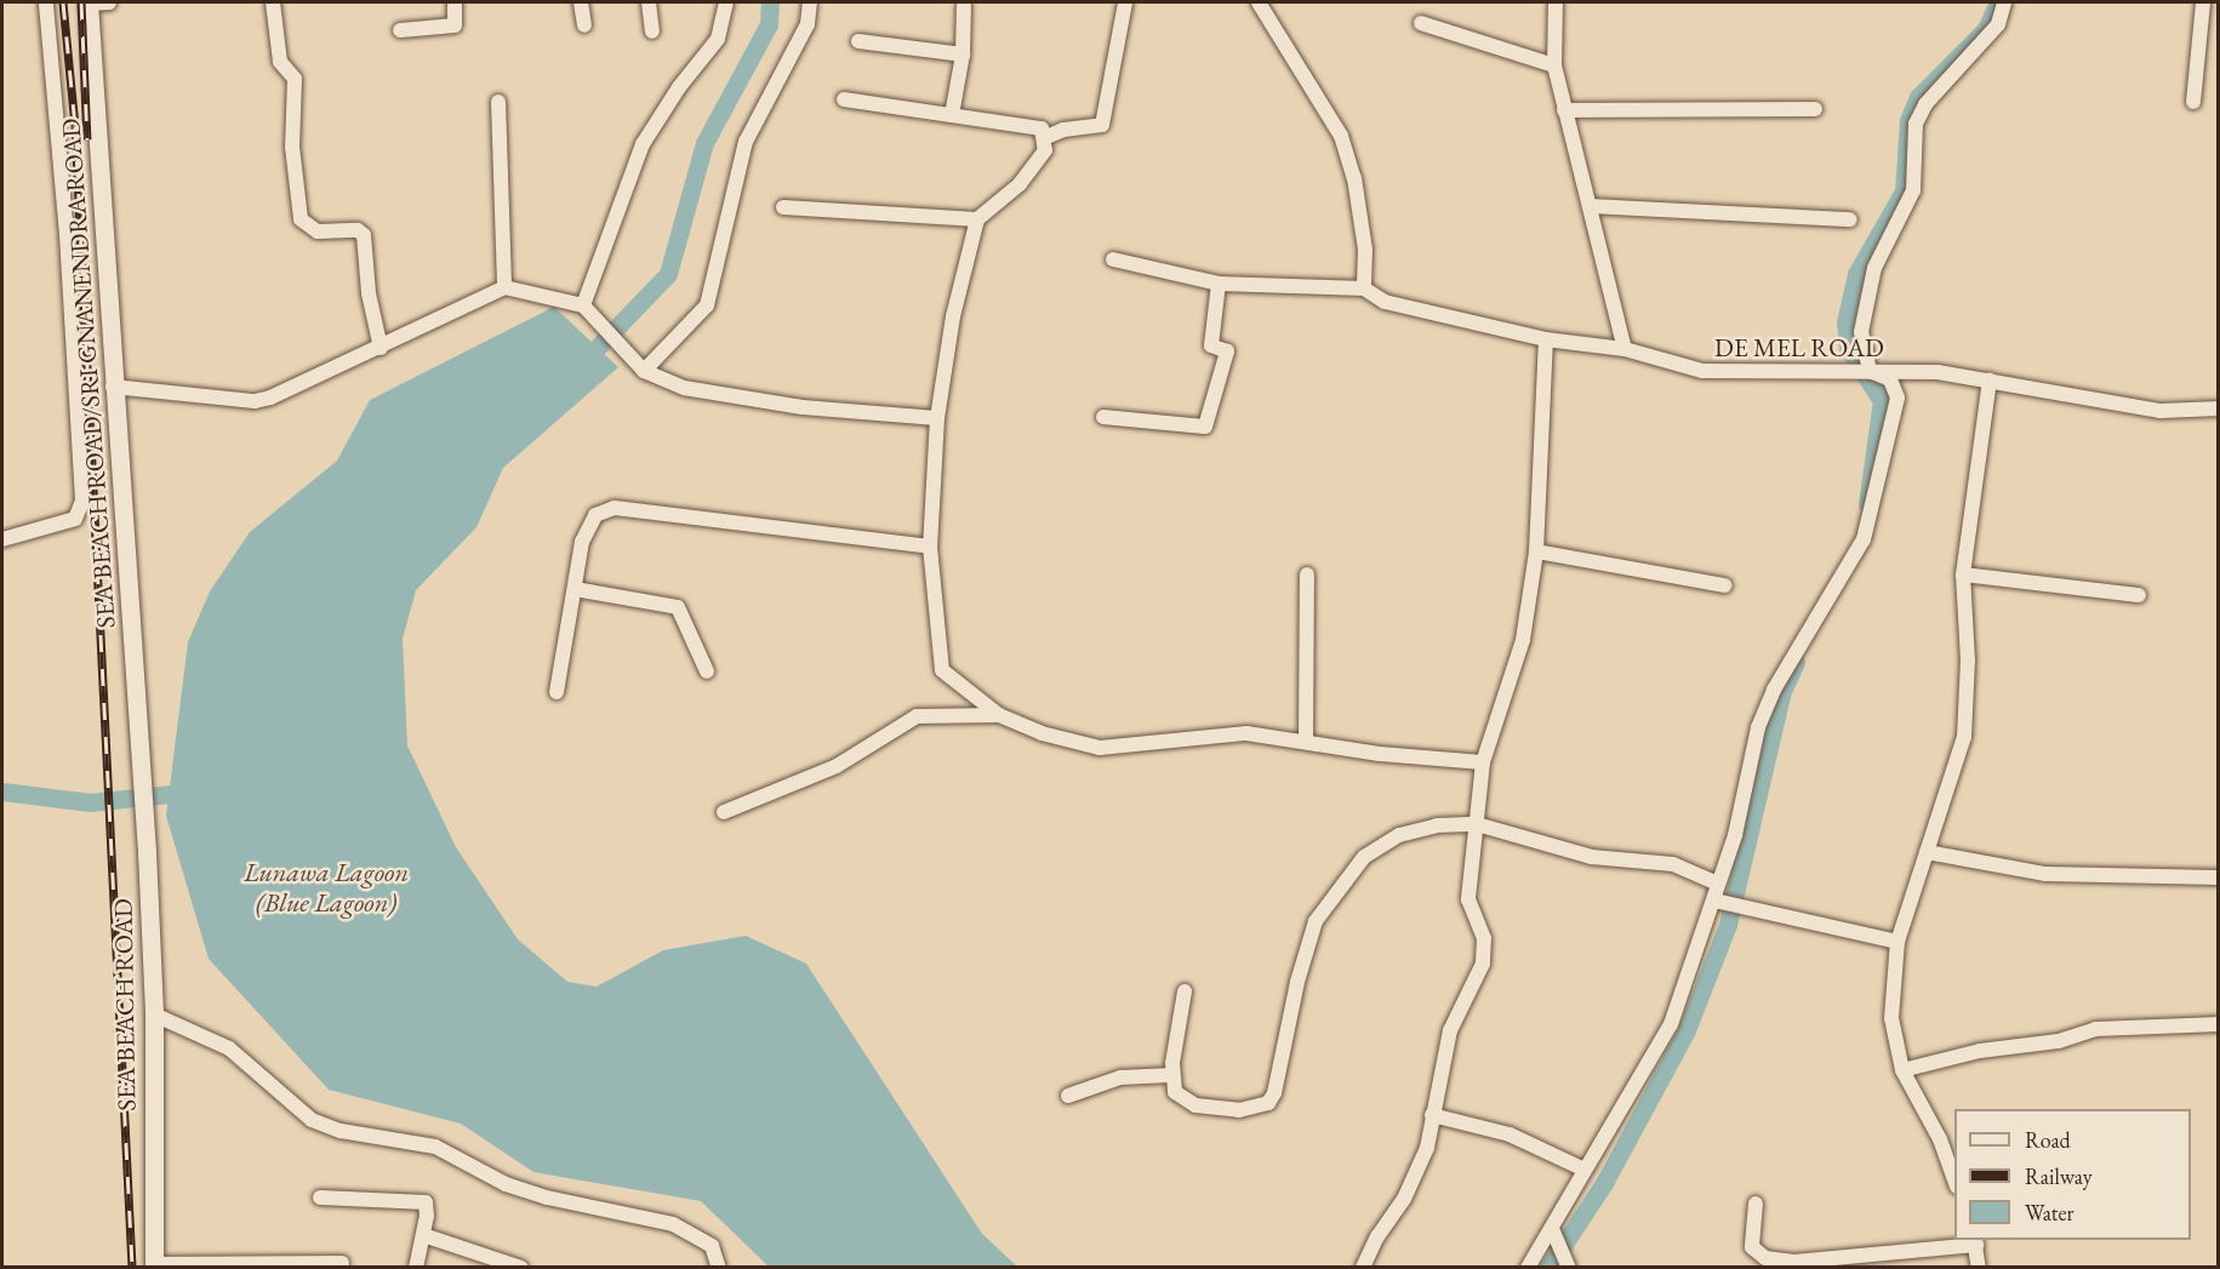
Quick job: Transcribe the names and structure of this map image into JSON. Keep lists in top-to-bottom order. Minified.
{"streets":{"street":["DE MEL ROAD","SEA BEACH ROAD/SRI GNANENDRA ROAD","SEA BEACH ROAD"]},"crossings":[["SEA BEACH ROAD/SRI GNANENDRA ROAD","SEA BEACH ROAD"]],"water":["Lunawa Lagoon (Blue Lagoon)"],"legend":["Road","Railway","Water"]}
